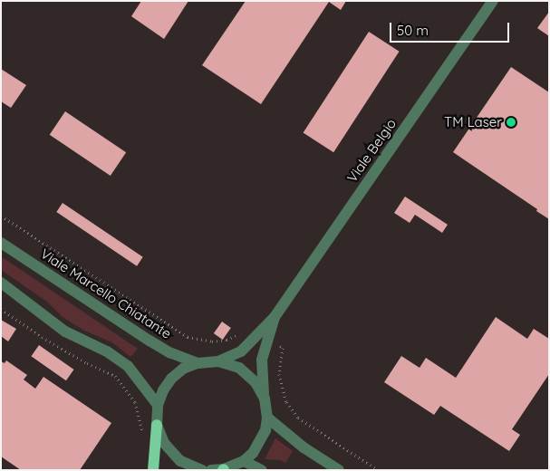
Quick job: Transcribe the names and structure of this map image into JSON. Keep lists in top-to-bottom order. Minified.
{"streets":{"street":["Viale Belgio","Viale Marcello Chiatante"]},"crossings":[["Viale Belgio","Viale Marcello Chiatante"]],"places":["TM Laser"],"scale_bar":"50 m"}
